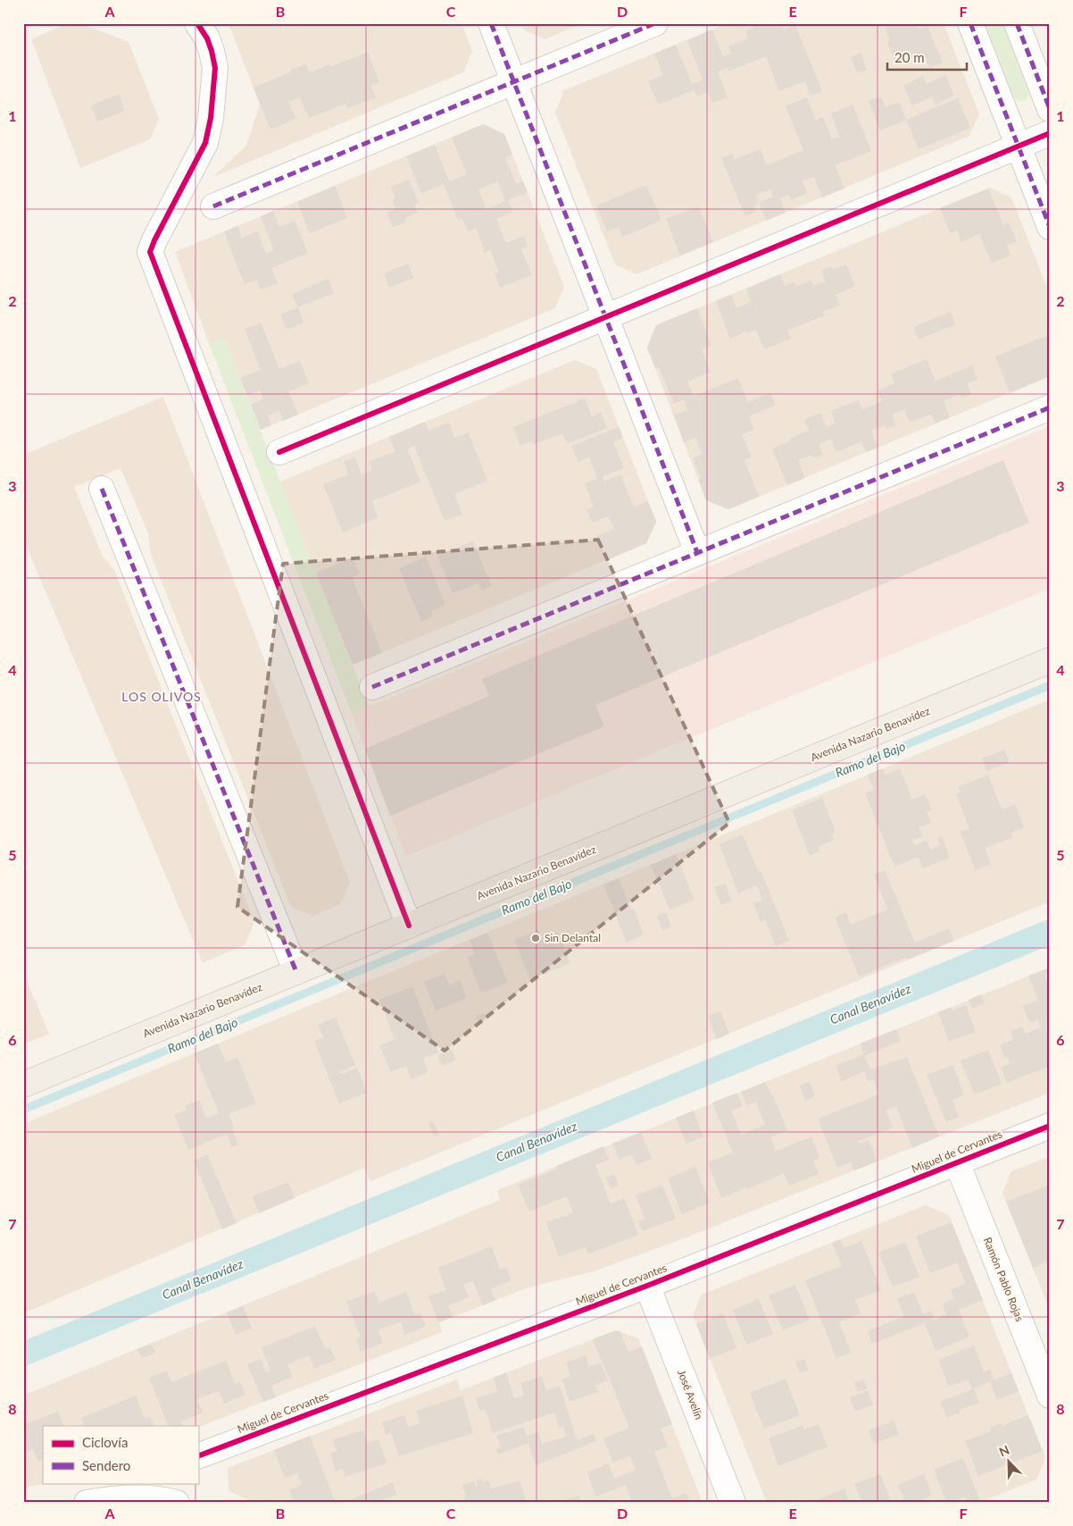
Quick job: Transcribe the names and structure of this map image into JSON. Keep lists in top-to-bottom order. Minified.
{"streets":{"main road":["Avenida Nazario Benavídez"],"street":["Miguel de Cervantes","Ramón Pablo Rojas","José Avelín"]},"crossings":[["Miguel de Cervantes","Ramón Pablo Rojas"],["Miguel de Cervantes","José Avelín"]],"districts":["LOS OLIVOS"],"water":["Ramo del Bajo","Canal Benavídez"],"places":["Sin Delantal"],"legend":["Ciclovía","Sendero"],"scale_bar":"20 m","north":"top left","grid":{"columns":["A","B","C","D","E","F"],"rows":["1","2","3","4","5","6","7","8"]}}
